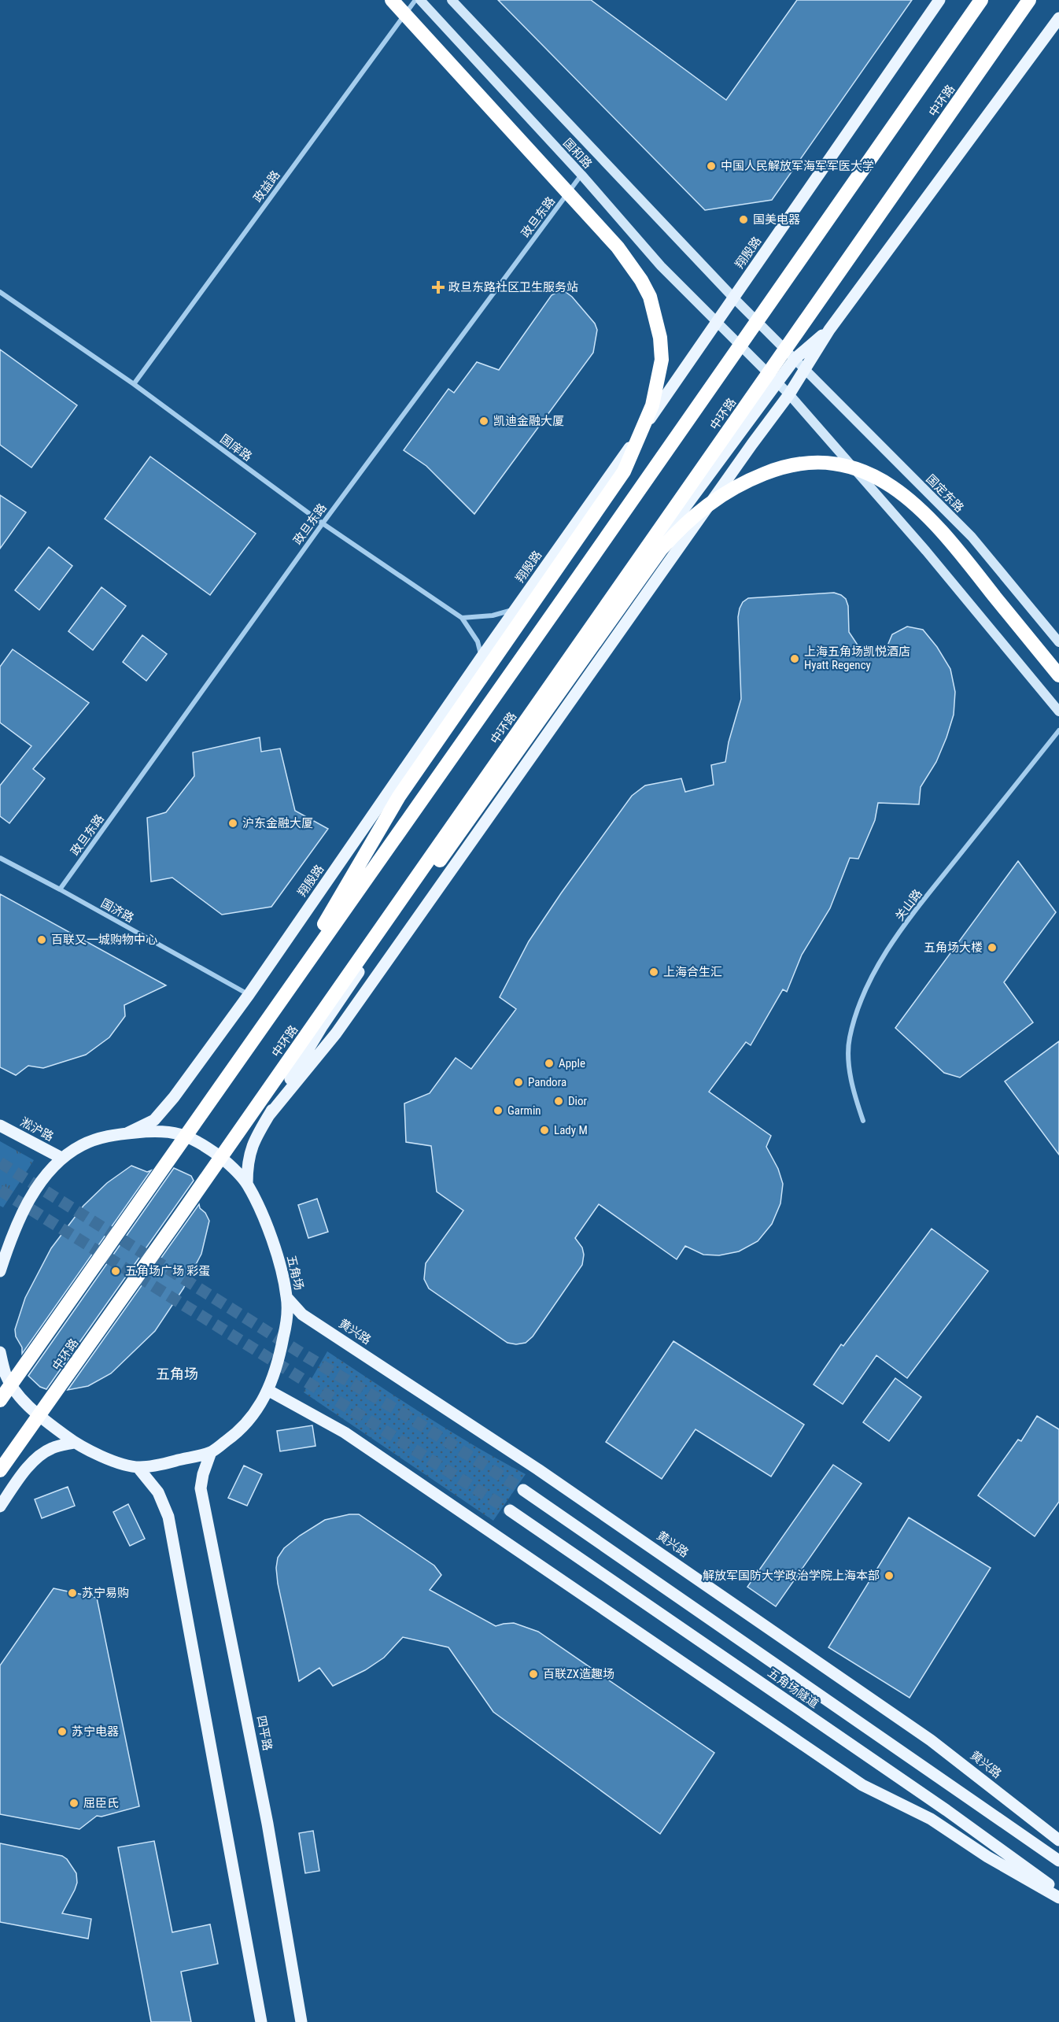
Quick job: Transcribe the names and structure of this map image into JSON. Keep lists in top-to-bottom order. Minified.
{"streets":{"highway":["中环路"],"main road":["翔殷路","淞沪路","五角场","黄兴路","五角场隧道","四平路"],"street":["国和路","政益路","政旦东路","国庠路","国定东路","关山路","国济路"]},"crossings":[["国和路","政旦东路"],["国和路","翔殷路"],["国和路","国定东路"],["政益路","国庠路"],["政旦东路","国庠路"],["政旦东路","国济路"],["翔殷路","国庠路"],["翔殷路","国济路"],["翔殷路","五角场"],["淞沪路","五角场"],["五角场","黄兴路"],["五角场","四平路"]],"districts":["五角场"],"places":{"other":["中国人民解放军海军军医大学","国美电器","凯迪金融大厦","上海五角场凯悦酒店 Hyatt Regency","沪东金融大厦","百联又一城购物中心","五角场大楼","上海合生汇","Apple","Pandora","Dior","Garmin","Lady M","五角场广场 彩蛋","解放军国防大学政治学院上海本部","苏宁易购","百联ZX造趣场","苏宁电器","屈臣氏"],"health":["政旦东路社区卫生服务站"]}}
